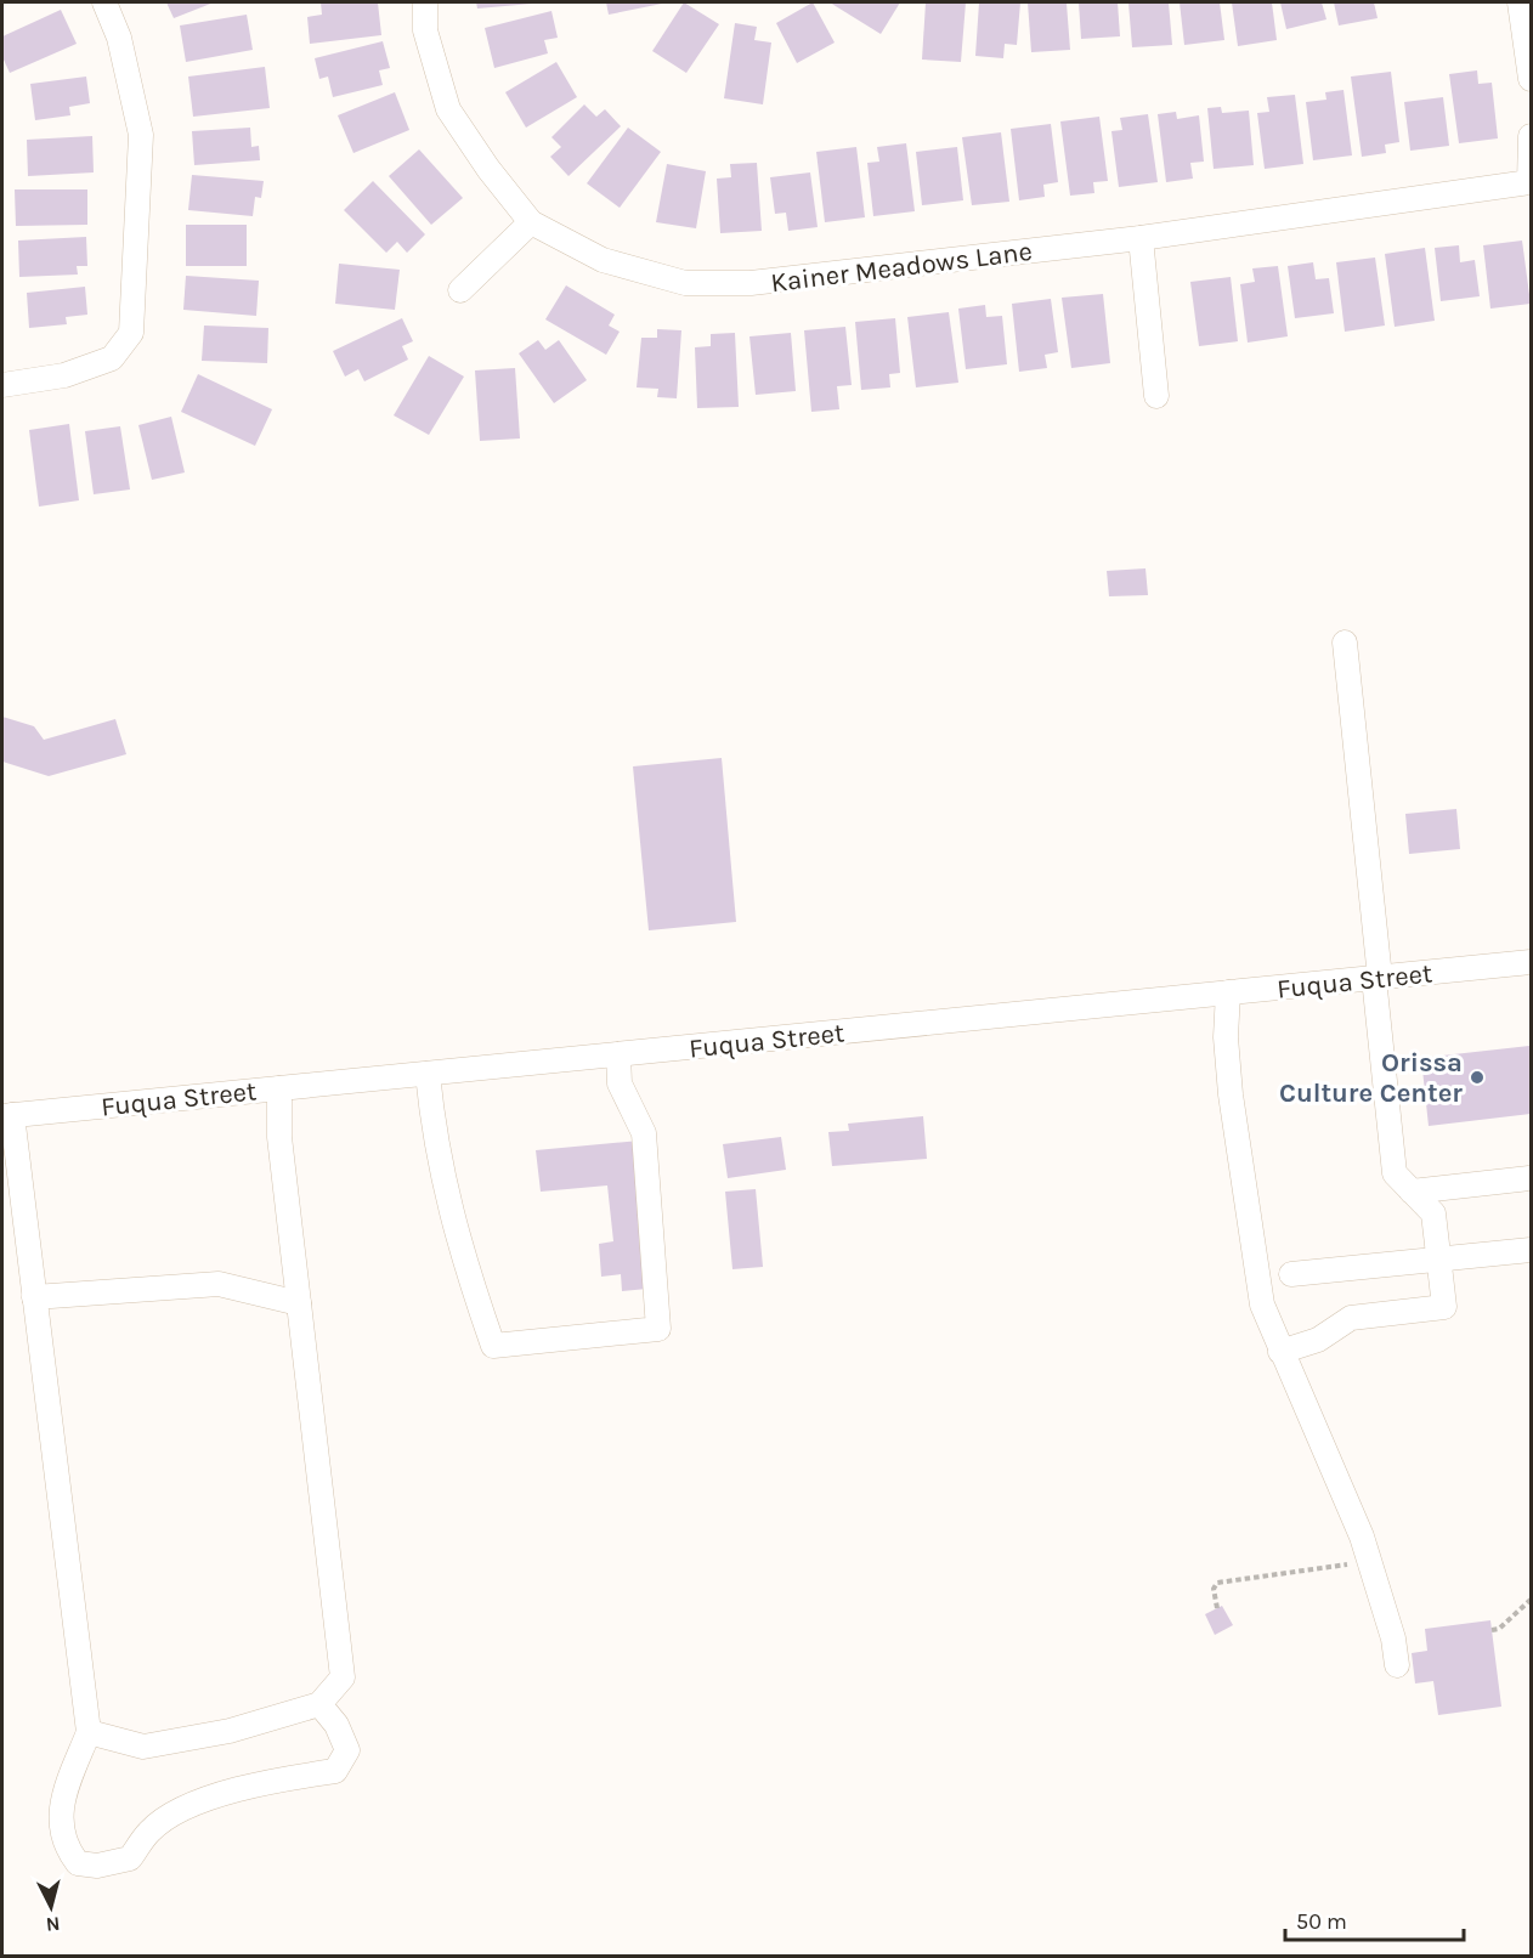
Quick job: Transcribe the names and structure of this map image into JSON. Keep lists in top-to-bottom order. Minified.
{"streets":{"street":["Kainer Meadows Lane","Fuqua Street"]},"places":["Orissa Culture Center"],"scale_bar":"50 m","north":"bottom"}
